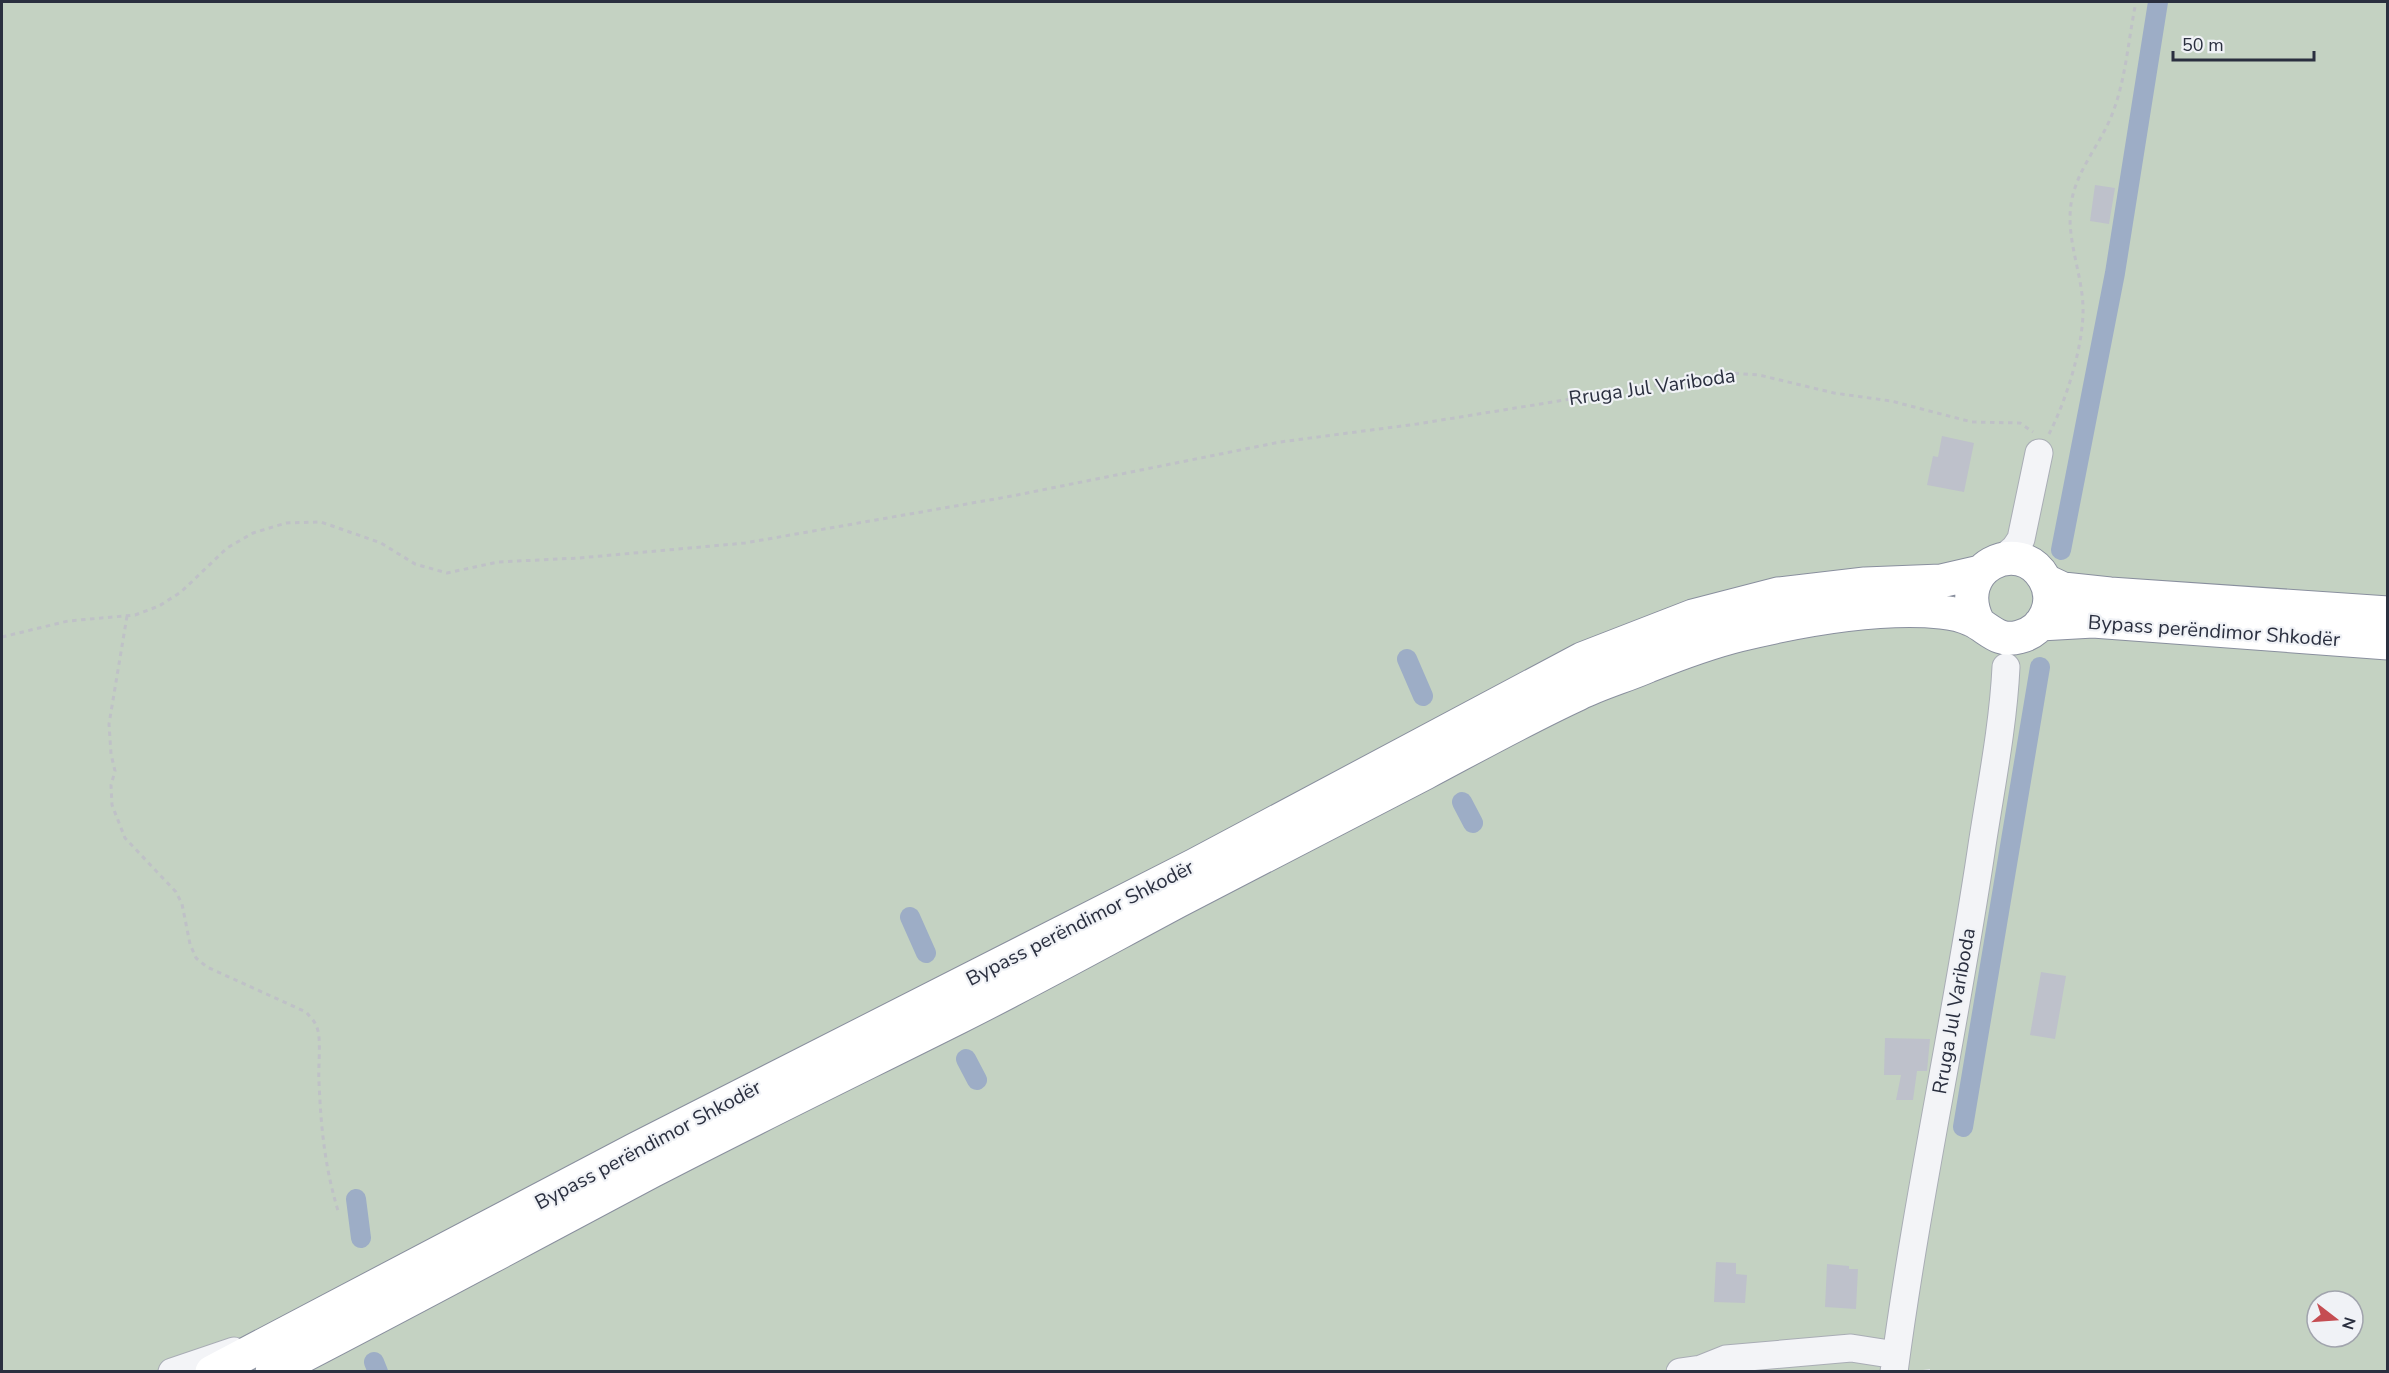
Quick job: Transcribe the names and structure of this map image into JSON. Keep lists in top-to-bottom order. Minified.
{"streets":{"highway":["Bypass perëndimor Shkodër"],"street":["Rruga Jul Variboda"]},"crossings":[["Rruga Jul Variboda","Bypass perëndimor Shkodër"]],"scale_bar":"50 m","north":"right"}
